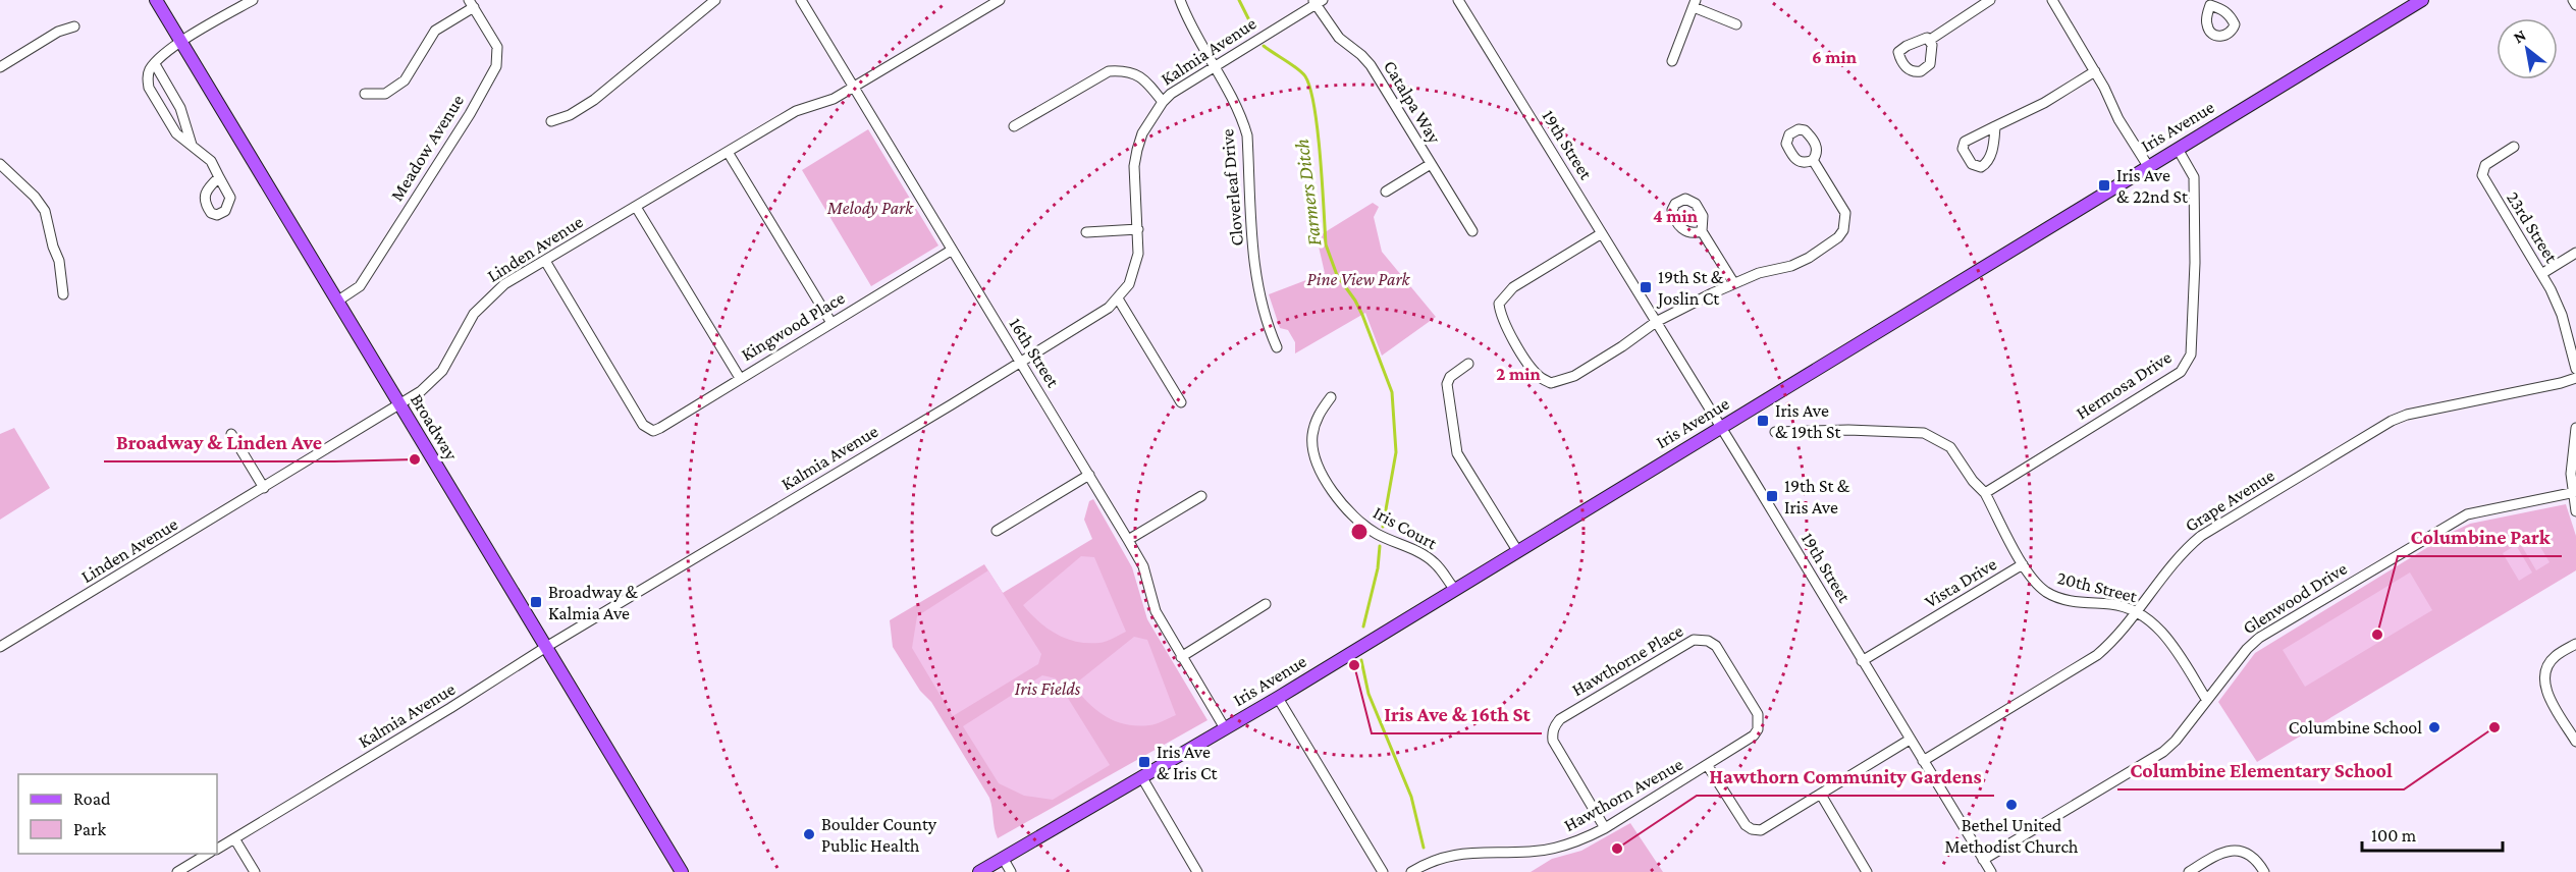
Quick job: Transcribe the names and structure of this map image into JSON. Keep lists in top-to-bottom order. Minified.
{"streets":{"main road":["Iris Avenue","Broadway"],"street":["Kalmia Avenue","Catalpa Way","19th Street","Meadow Avenue","Cloverleaf Drive","23rd Street","Linden Avenue","Kingwood Place","16th Street","Hermosa Drive","Grape Avenue","Iris Court","Vista Drive","20th Street","Glenwood Drive","Hawthorne Place","Hawthorn Avenue"]},"crossings":[["Kalmia Avenue","Catalpa Way"],["Kalmia Avenue","Cloverleaf Drive"],["Kalmia Avenue","16th Street"],["Kalmia Avenue","Broadway"],["Iris Avenue","19th Street"],["Iris Avenue","16th Street"],["Iris Avenue","Hermosa Drive"],["Iris Avenue","Iris Court"],["19th Street","Grape Avenue"],["19th Street","Vista Drive"],["19th Street","Glenwood Drive"],["Meadow Avenue","Broadway"],["Linden Avenue","Kingwood Place"],["Linden Avenue","16th Street"],["Linden Avenue","Broadway"],["Kingwood Place","16th Street"],["Hermosa Drive","Vista Drive"],["Grape Avenue","20th Street"],["Vista Drive","20th Street"],["20th Street","Glenwood Drive"],["Hawthorne Place","Hawthorn Avenue"]],"water":["Farmers Ditch"],"parks":["Melody Park","Pine View Park","Iris Fields"],"places":{"transit":["Iris Ave & 22nd St","19th St & Joslin Ct","Iris Ave & 19th St","19th St & Iris Ave","Broadway & Kalmia Ave","Iris Ave & Iris Ct"],"other":["Broadway & Linden Ave","Columbine Park","Iris Ave & 16th St","Columbine School","Columbine Elementary School","Bethel United Methodist Church","Boulder County Public Health","Hawthorn Community Gardens"]},"legend":["Road","Park"],"scale_bar":"100 m","north":"top left","rings":["6 min","4 min","2 min"]}
